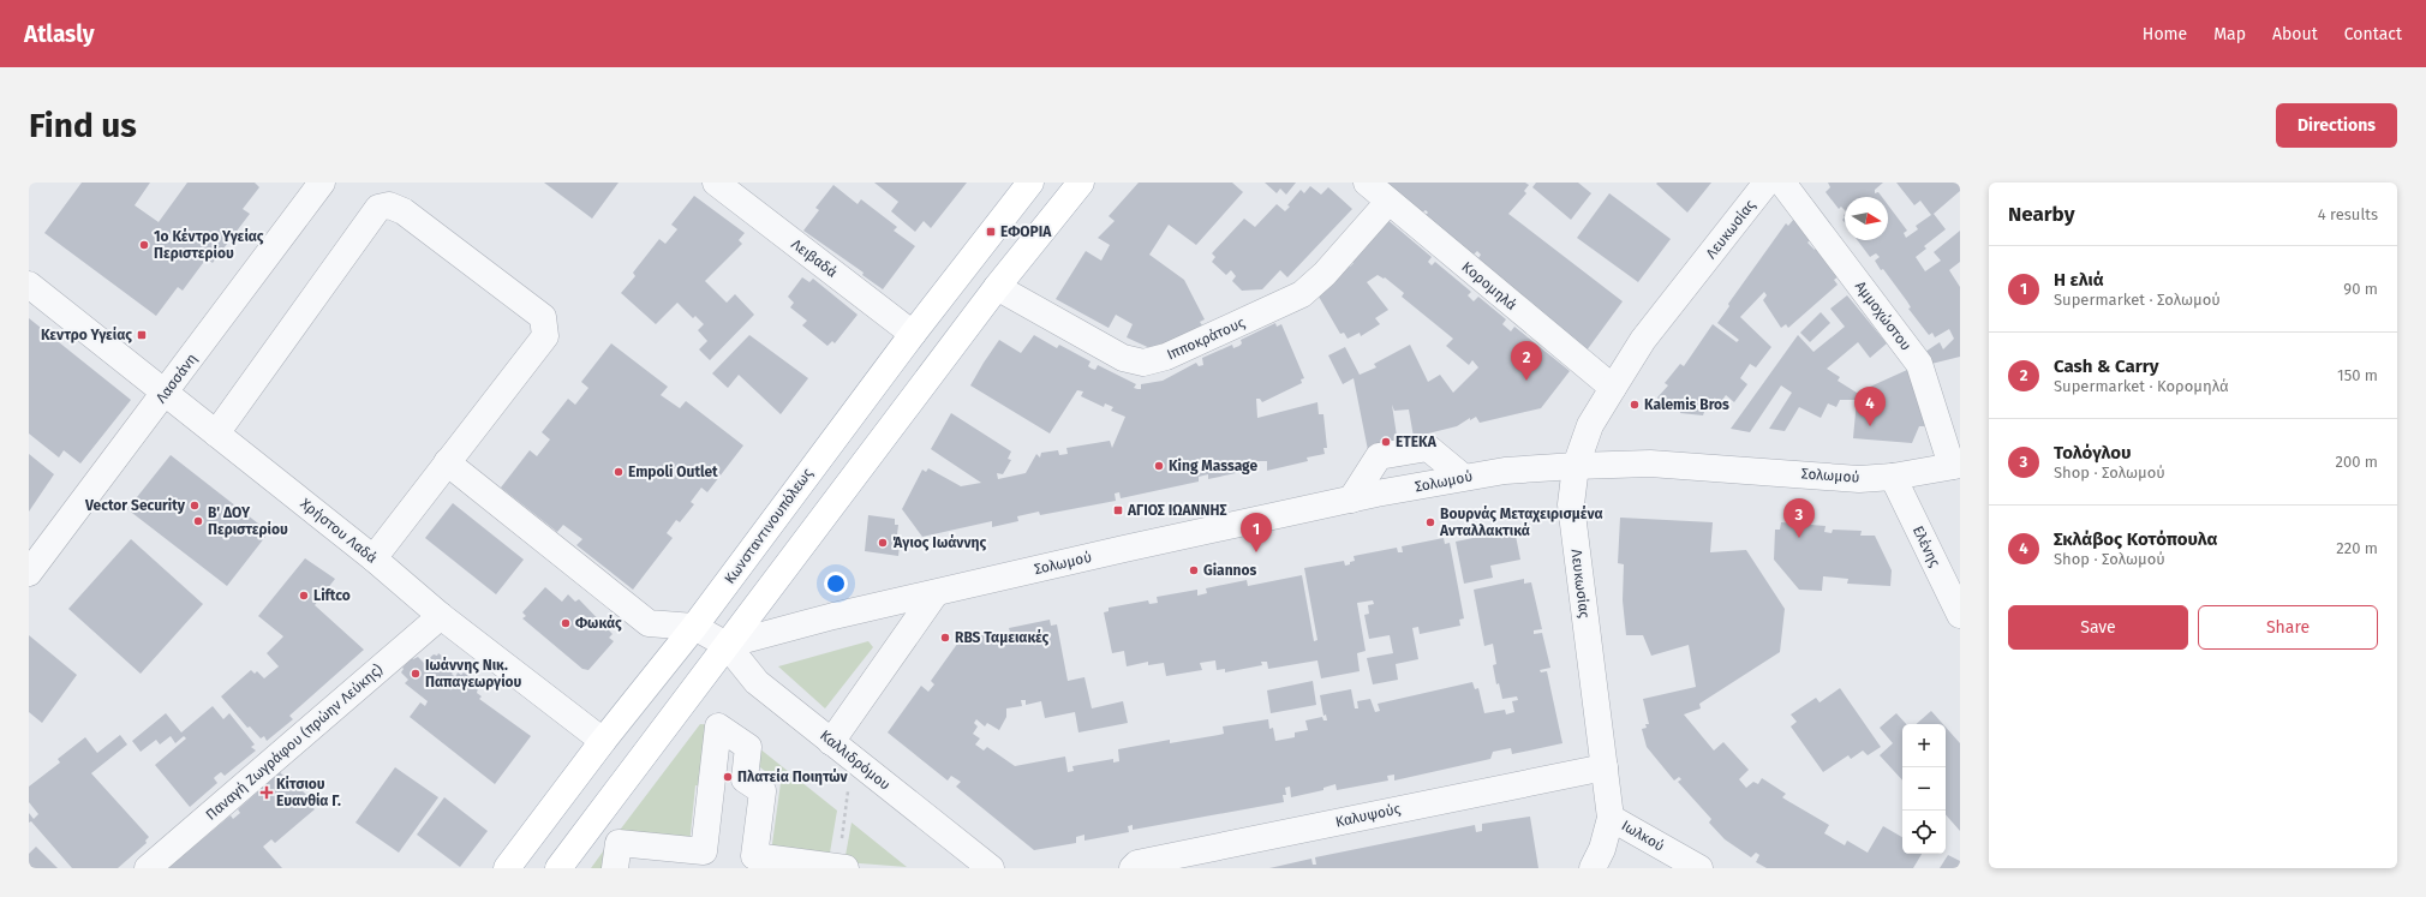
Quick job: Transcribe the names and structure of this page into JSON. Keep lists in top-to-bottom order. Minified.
{"streets":{"main road":["Κωνσταντινουπόλεως"],"street":["Λευκωσίας","Λειβαδά","Κορομηλά","Αμμοχώστου","Ιπποκράτους","Λασσάνη","Σολωμού","Χρήστου Λαδά","Ελένης","Παναγή Ζωγράφου (πρώην Λεύκης)","Καλλιδρόμου","Καλυψούς","Ιωλκού"]},"crossings":[["Λευκωσίας","Κορομηλά"],["Λευκωσίας","Σολωμού"],["Λευκωσίας","Καλυψούς"],["Λευκωσίας","Ιωλκού"],["Λειβαδά","Κωνσταντινουπόλεως"],["Κορομηλά","Ιπποκράτους"],["Αμμοχώστου","Σολωμού"],["Λασσάνη","Χρήστου Λαδά"],["Σολωμού","Ελένης"],["Σολωμού","Καλλιδρόμου"],["Κωνσταντινουπόλεως","Χρήστου Λαδά"],["Χρήστου Λαδά","Παναγή Ζωγράφου (πρώην Λεύκης)"]],"places":{"transit":["ΕΦΟΡΙΑ","Κεντρο Υγείας","ΑΓΙΟΣ ΙΩΑΝΝΗΣ"],"other":["1ο Κέντρο Υγείας Περιστερίου","Kalemis Bros","ΕΤΕΚΑ","King Massage","Empoli Outlet","Vector Security","Β' ΔΟΥ Περιστερίου","Βουρνάς Μεταχειρισμένα Ανταλλακτικά","Άγιος Ιωάννης","Giannos","Liftco","Φωκάς","RBS Ταμειακές","Ιωάννης Νικ. Παπαγεωργίου","Πλατεία Ποιητών"],"health":["Κίτσιου Ευανθία Γ."]},"north":"right","page":{"header":"Atlasly","nav":["Home","Map","About","Contact"],"buttons":["Directions",["Save","Share"]],"title":"Find us","heading":["Nearby","4 results"],"list":[{"mark":"1","name":"Η ελιά","note":"Supermarket · Σολωμού","value":"90 m"},{"mark":"2","name":"Cash & Carry","note":"Supermarket · Κορομηλά","value":"150 m"},{"mark":"3","name":"Τολόγλου","note":"Shop · Σολωμού","value":"200 m"},{"mark":"4","name":"Σκλάβος Κοτόπουλα","note":"Shop · Σολωμού","value":"220 m"}],"pins":["2","4","3","1"],"map_buttons":["+","−"]}}
